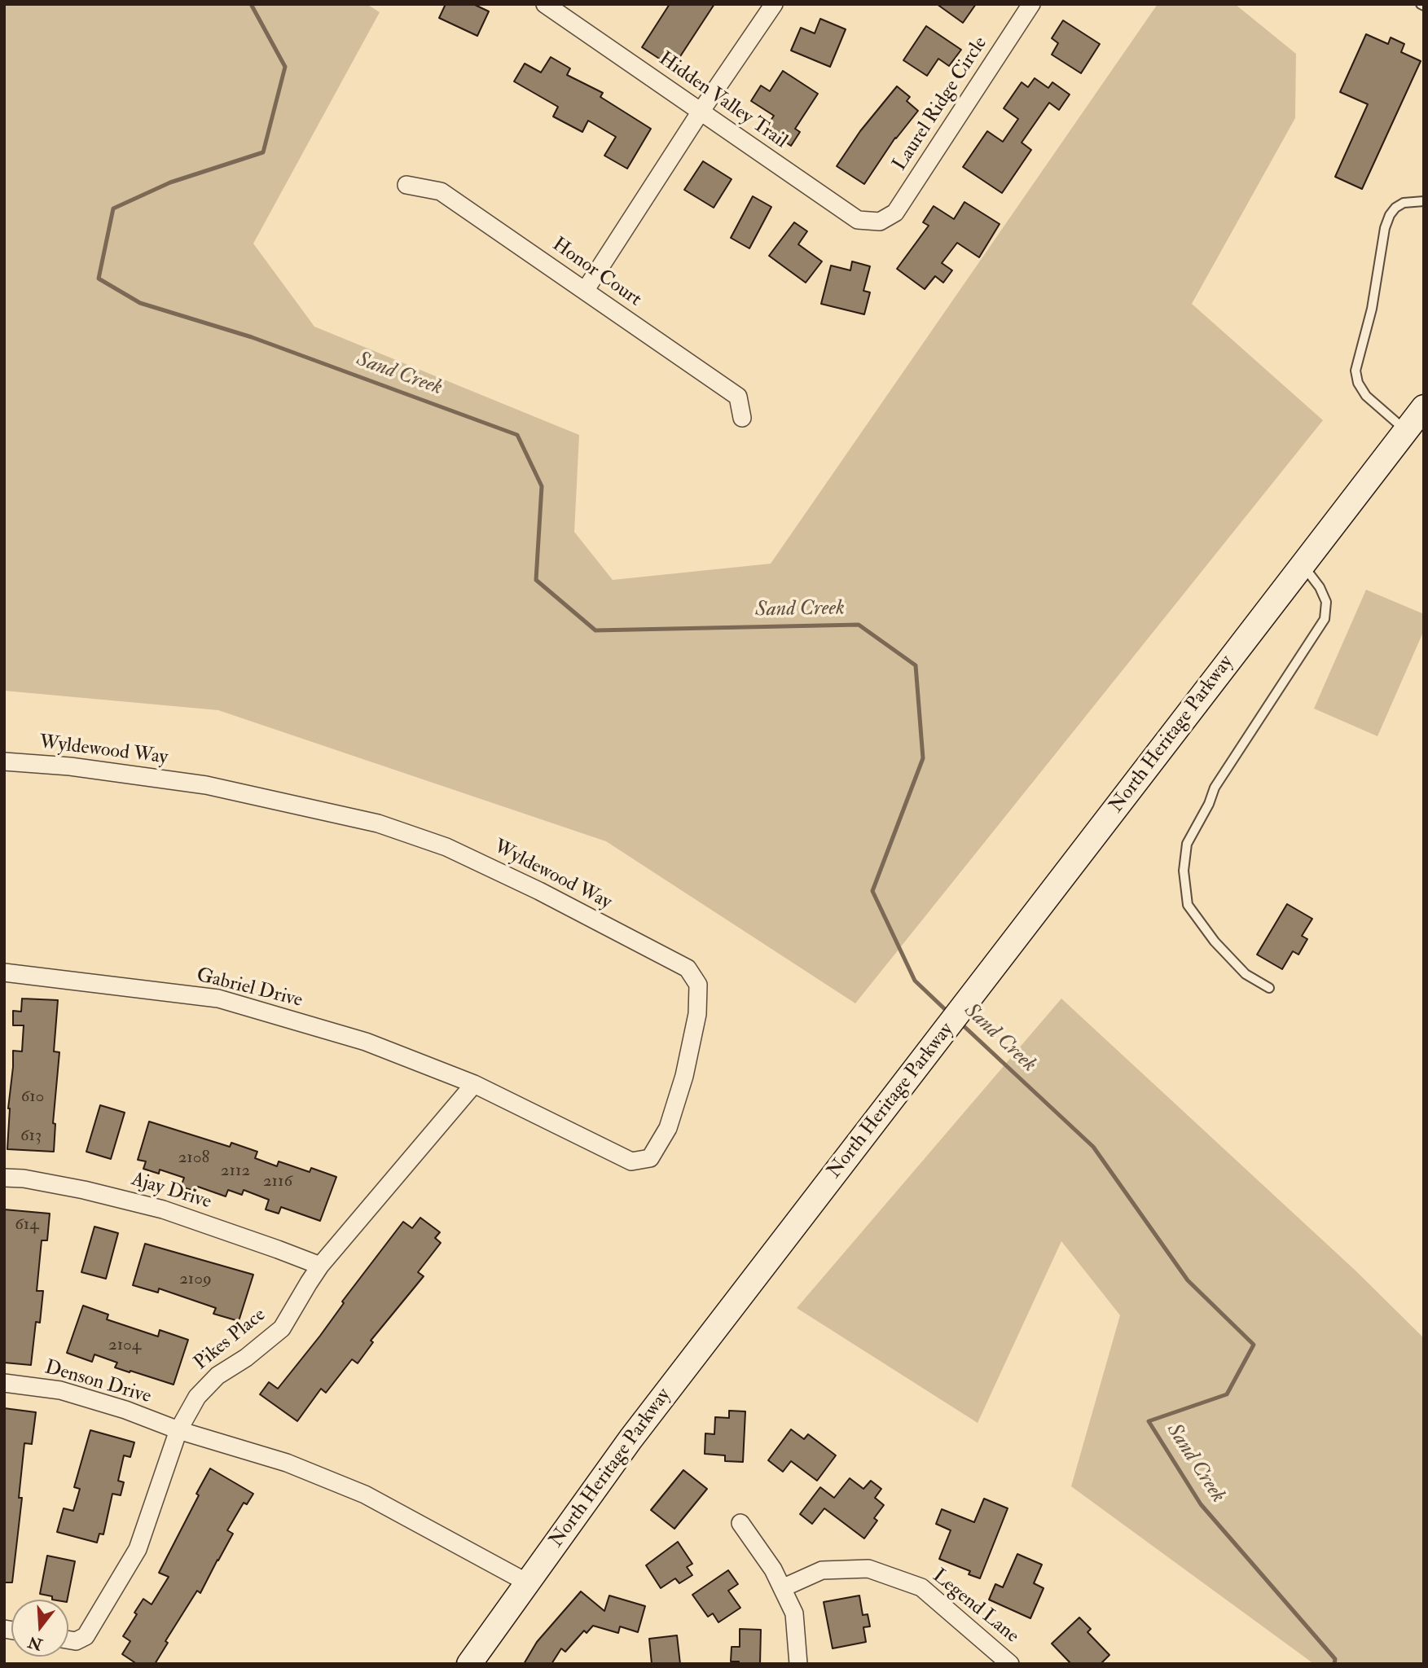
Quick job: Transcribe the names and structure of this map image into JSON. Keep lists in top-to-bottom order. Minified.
{"streets":{"main road":["North Heritage Parkway"],"street":["Hidden Valley Trail","Laurel Ridge Circle","Honor Court","Wyldewood Way","Gabriel Drive","Ajay Drive","Pikes Place","Denson Drive","Legend Lane"]},"crossings":[["Hidden Valley Trail","Laurel Ridge Circle"],["North Heritage Parkway","Denson Drive"],["Wyldewood Way","Gabriel Drive"],["Wyldewood Way","Pikes Place"],["Gabriel Drive","Pikes Place"],["Ajay Drive","Pikes Place"],["Pikes Place","Denson Drive"]],"water":["Sand Creek"],"house_numbers":["610","613","2108","2112","2116","614","2109","2104"],"north":"bottom"}
